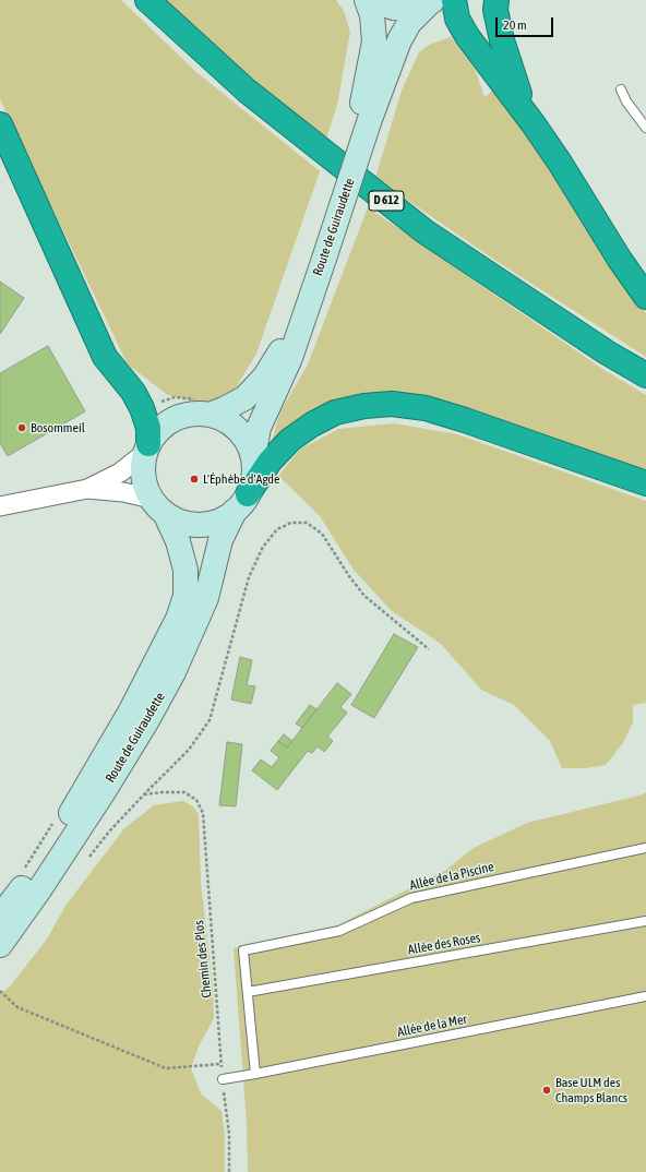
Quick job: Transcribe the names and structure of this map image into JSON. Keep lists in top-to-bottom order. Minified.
{"streets":{"highway":["D 612"],"street":["Route de Guiraudette"],"lane":["Allée de la Piscine","Allée des Roses","Allée de la Mer"],"path":["Chemin des Plos"]},"crossings":[["Allée de la Piscine","Allée des Roses"],["Chemin des Plos","Allée de la Mer"]],"places":["Bosommeil","L'Éphèbe d'Agde","Base ULM des Champs Blancs"],"scale_bar":"20 m"}
